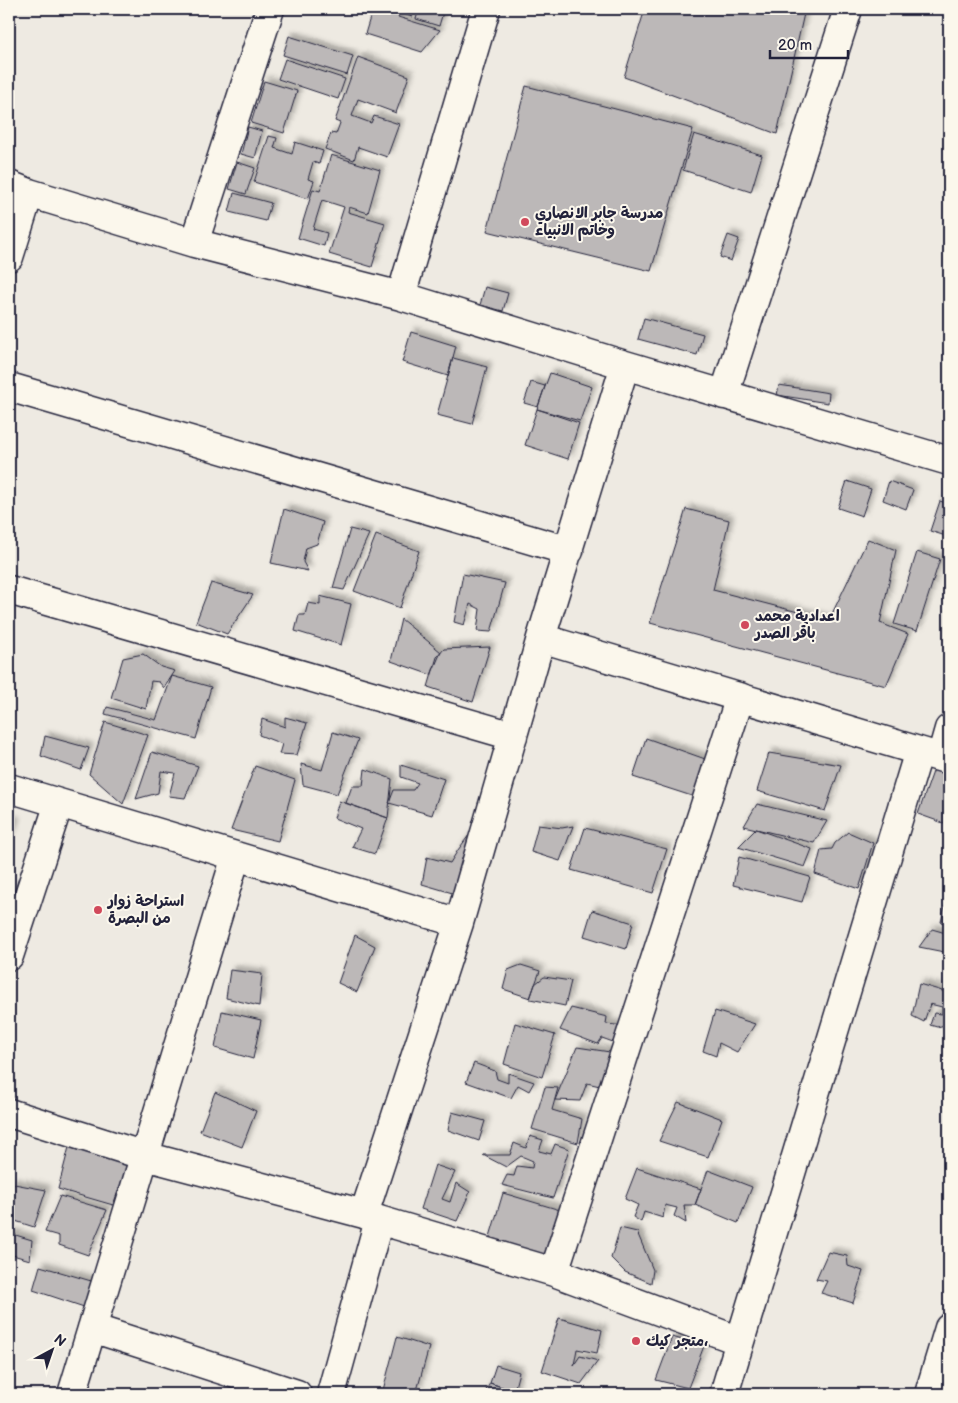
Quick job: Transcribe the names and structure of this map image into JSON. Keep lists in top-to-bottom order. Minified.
{"places":["مدرسة جابر الانصاري وخاتم الانبياء","اعدادية محمد باقر الصدر","استراحة زوار من البصرة","متجر كيك،"],"scale_bar":"20 m","north":"top right"}
